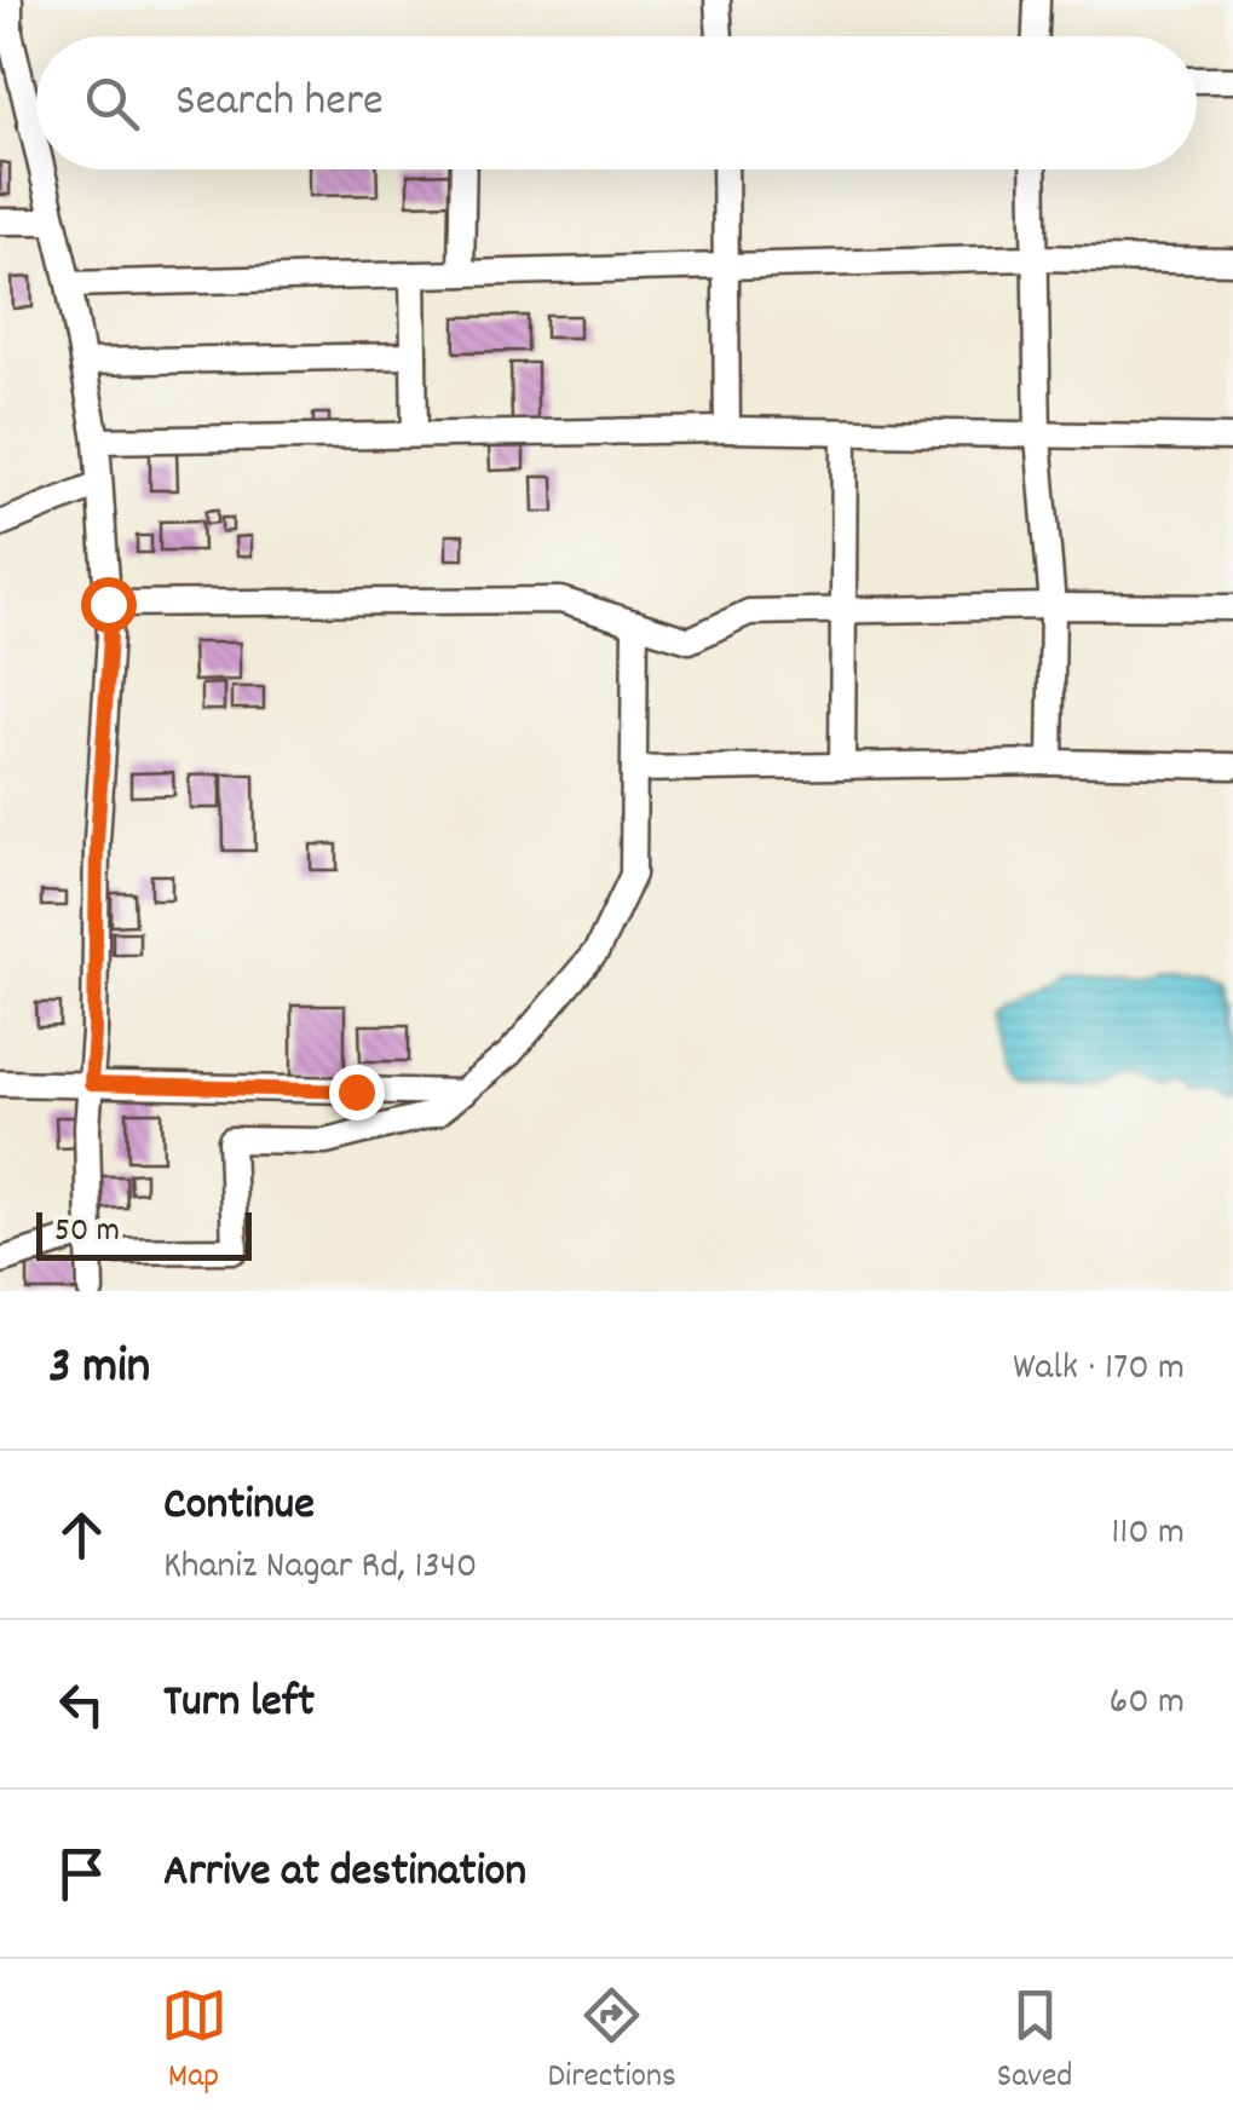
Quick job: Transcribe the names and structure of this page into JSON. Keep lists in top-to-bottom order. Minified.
{"scale_bar":"50 m","page":{"search":"Search here","scale":"50 m","heading":["3 min","Walk · 170 m"],"list":[["Continue","Khaniz Nagar Rd, 1340","110 m"],["Turn left","60 m"],"Arrive at destination"],"nav":["Map","Directions","Saved"]}}
